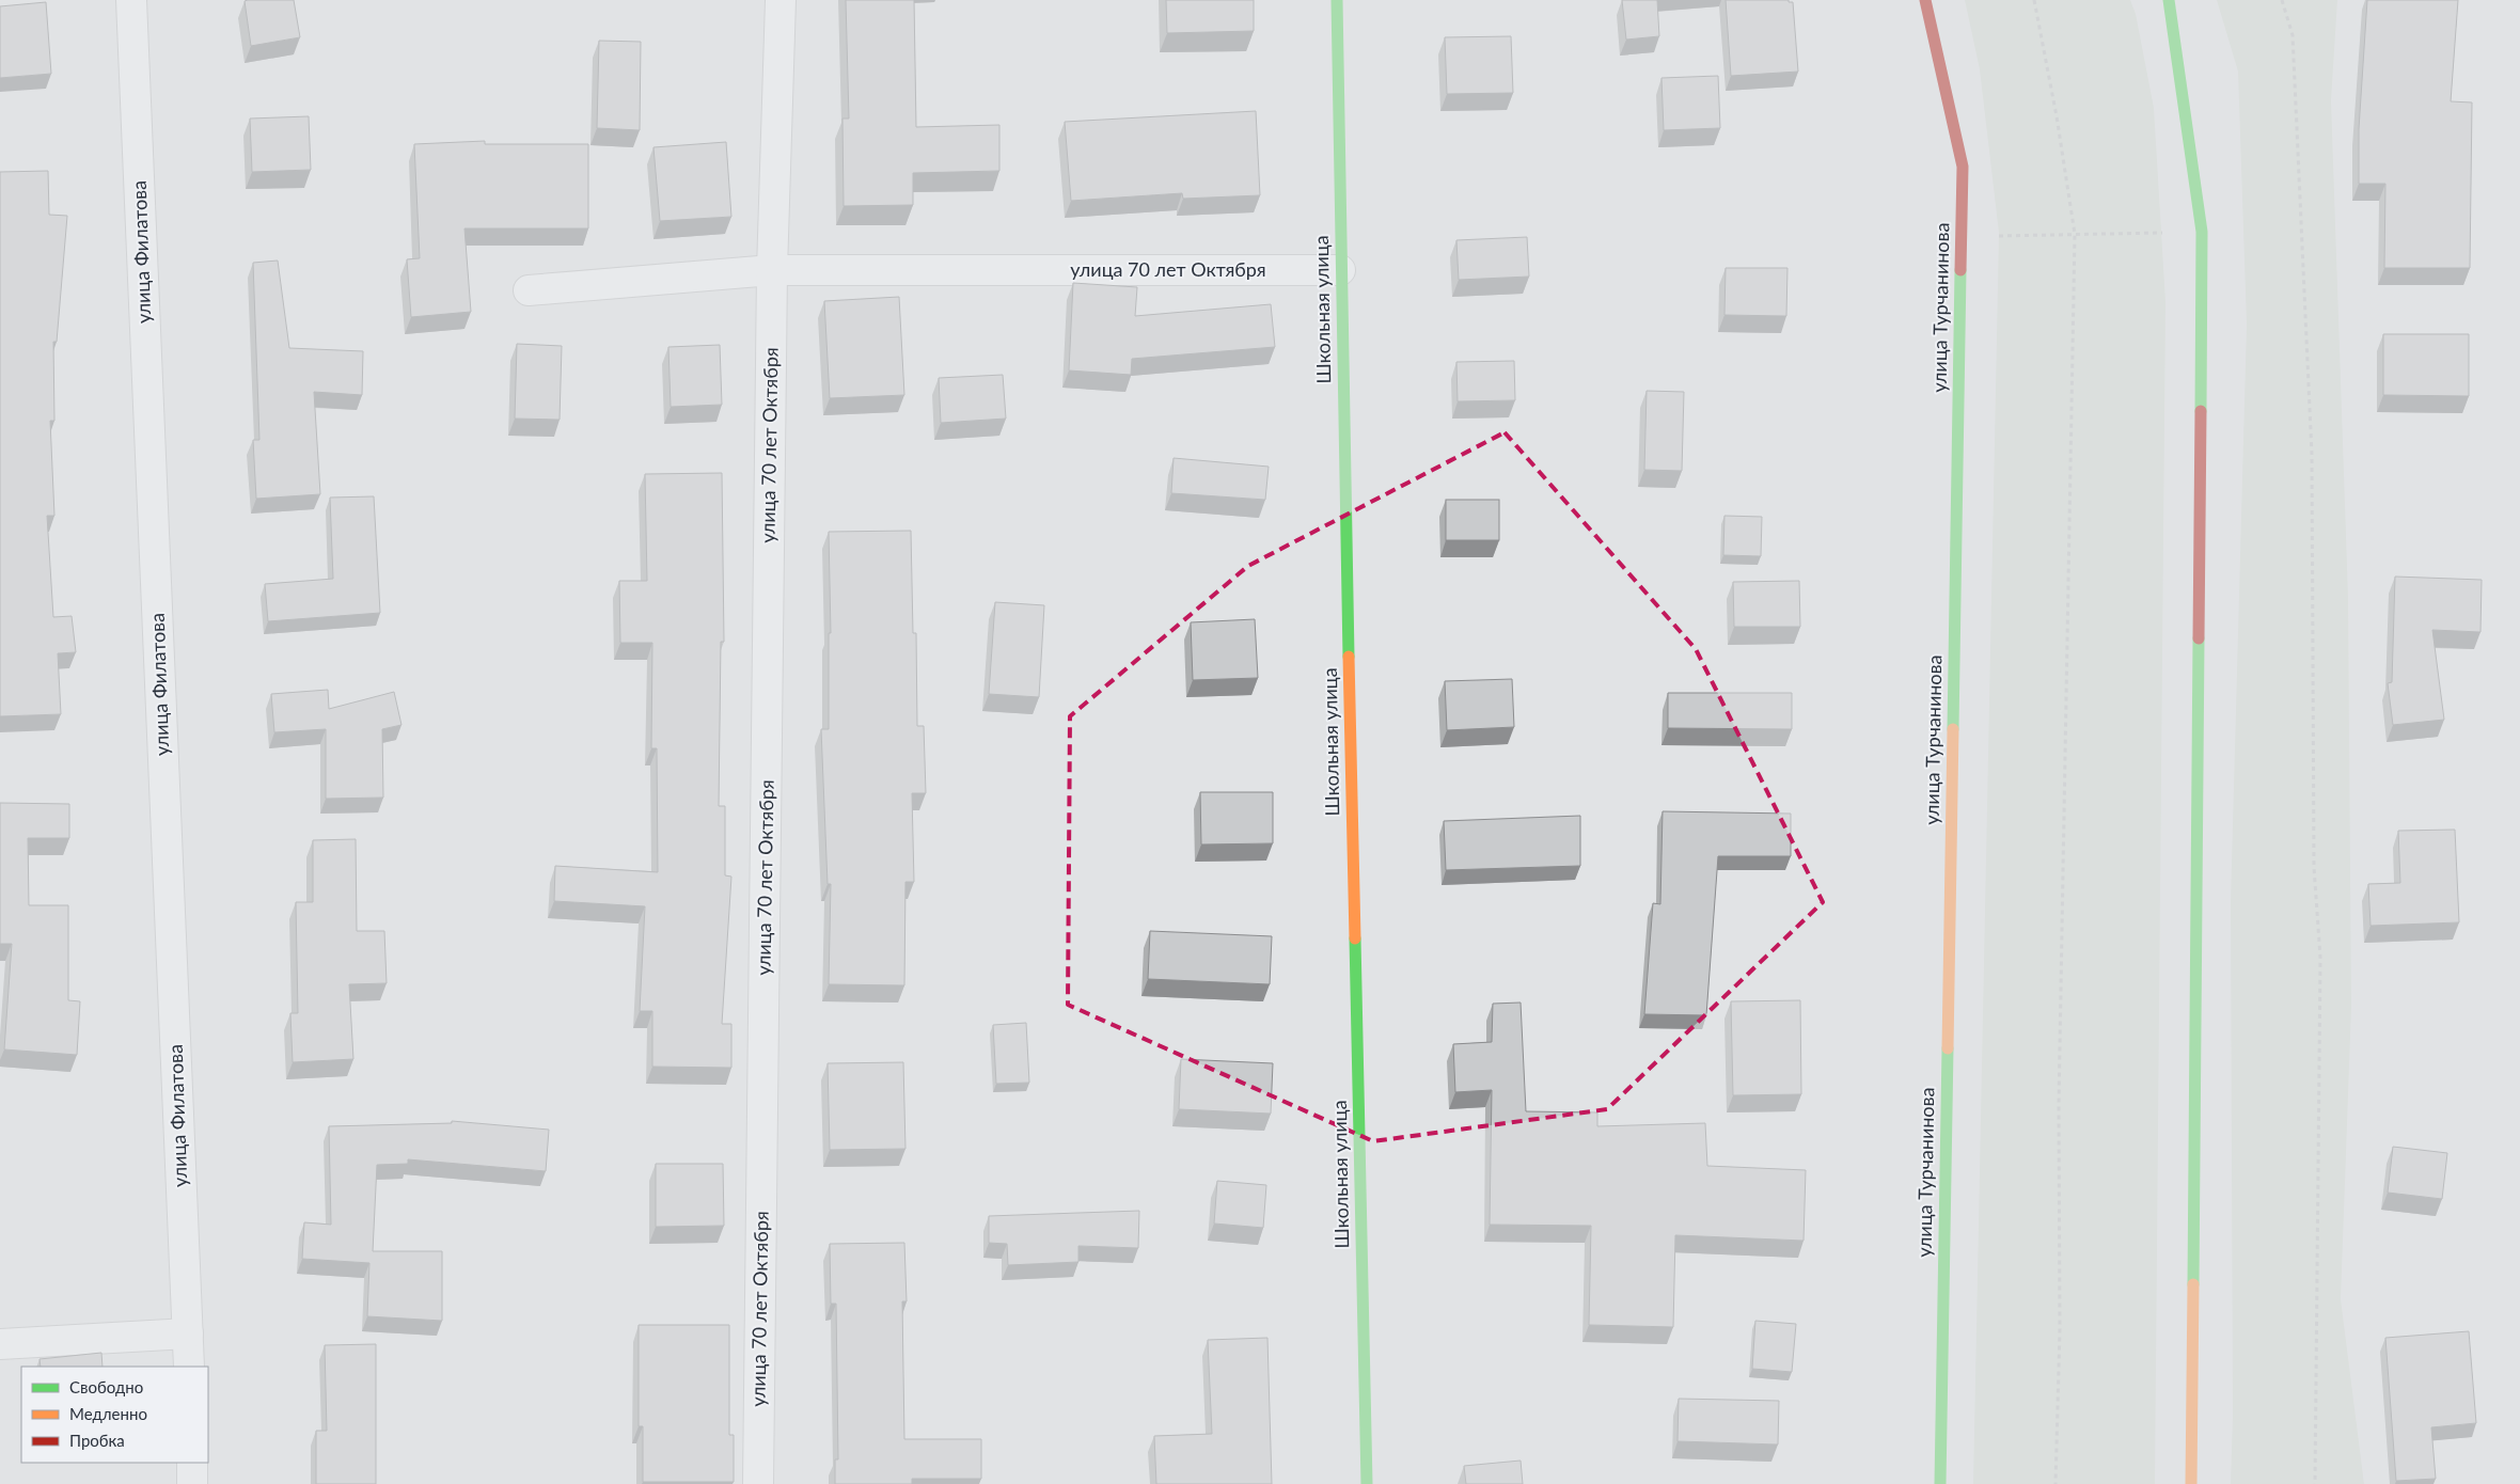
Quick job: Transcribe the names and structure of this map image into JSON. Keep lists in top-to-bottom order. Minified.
{"streets":{"street":["улица Филатова","улица 70 лет Октября","улица Турчанинова","Школьная улица"]},"crossings":[["улица 70 лет Октября","Школьная улица"]],"legend":["Свободно","Медленно","Пробка"]}
